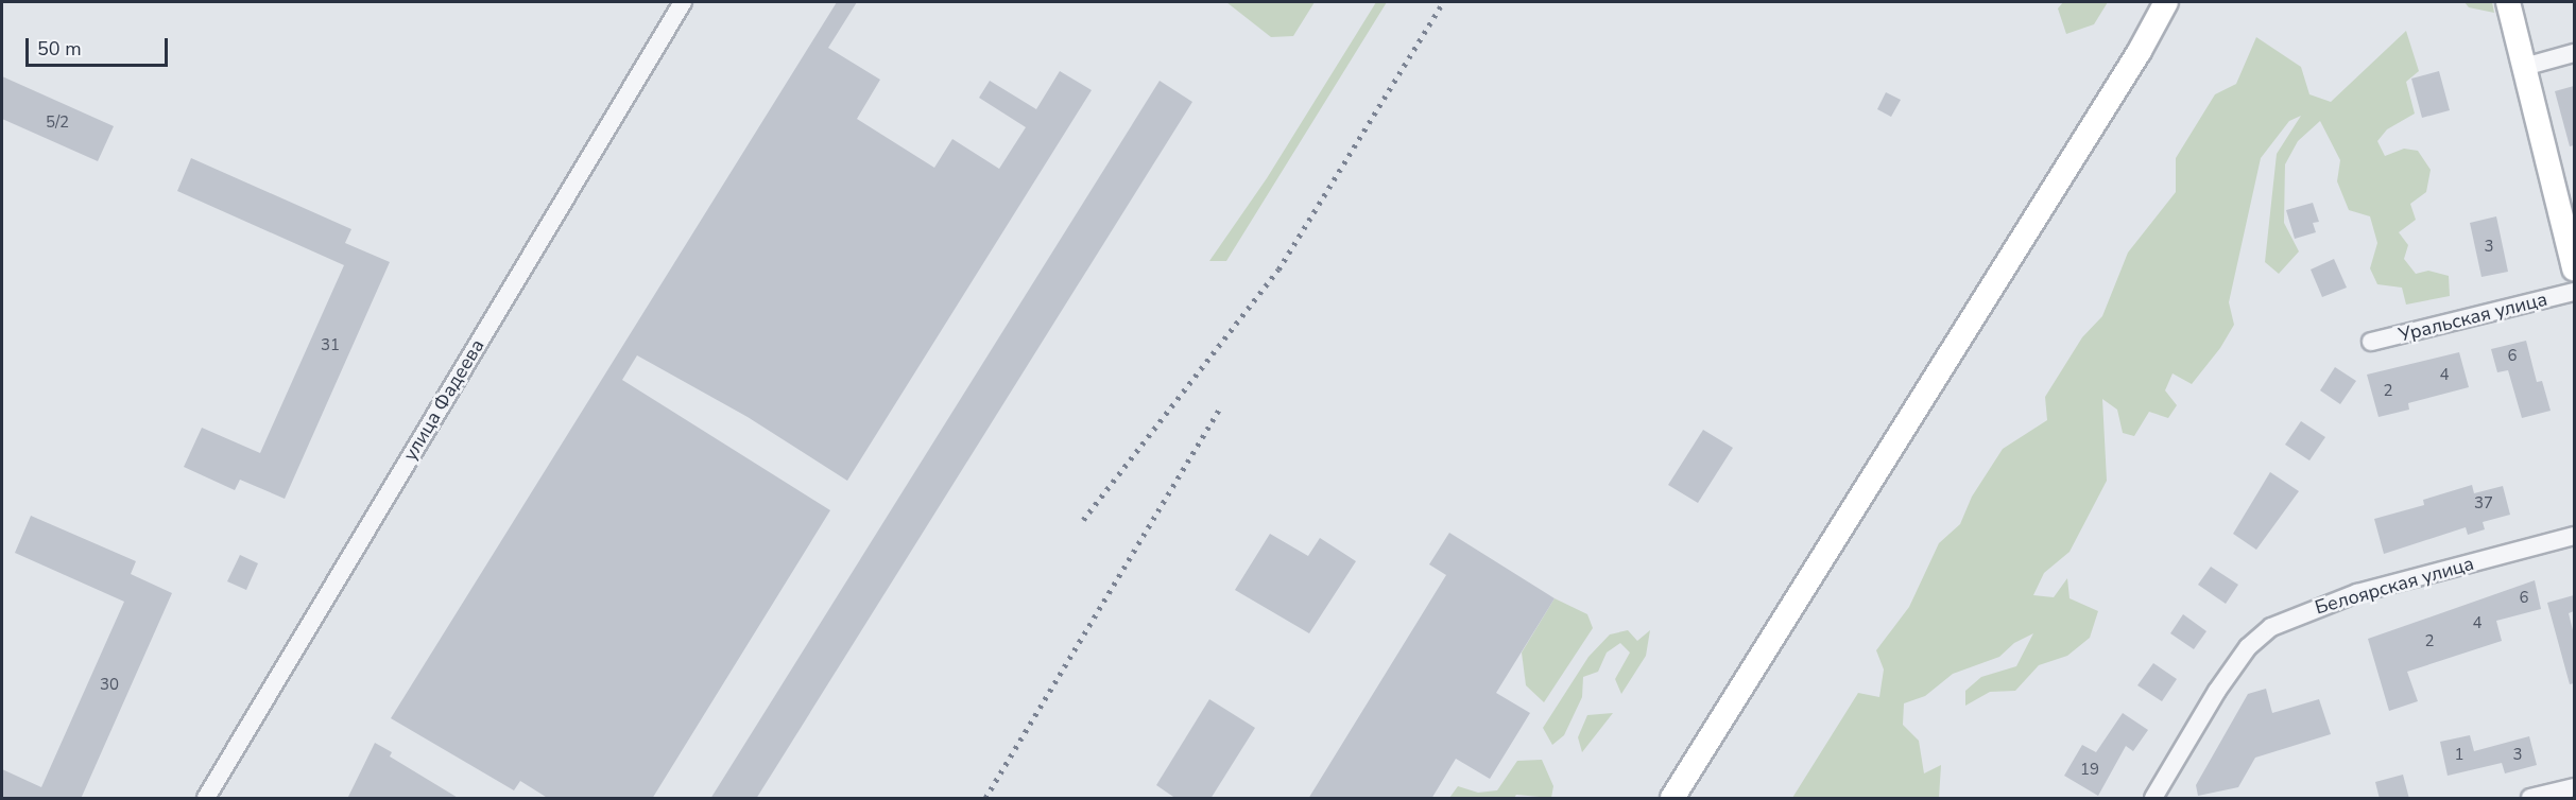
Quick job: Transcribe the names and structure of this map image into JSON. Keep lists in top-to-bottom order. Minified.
{"streets":{"street":["Уральская улица","улица Фадеева","Белоярская улица"]},"house_numbers":["5/2","3","31","6","4","2","37","6","4","2","30","1","3","19"],"scale_bar":"50 m"}
